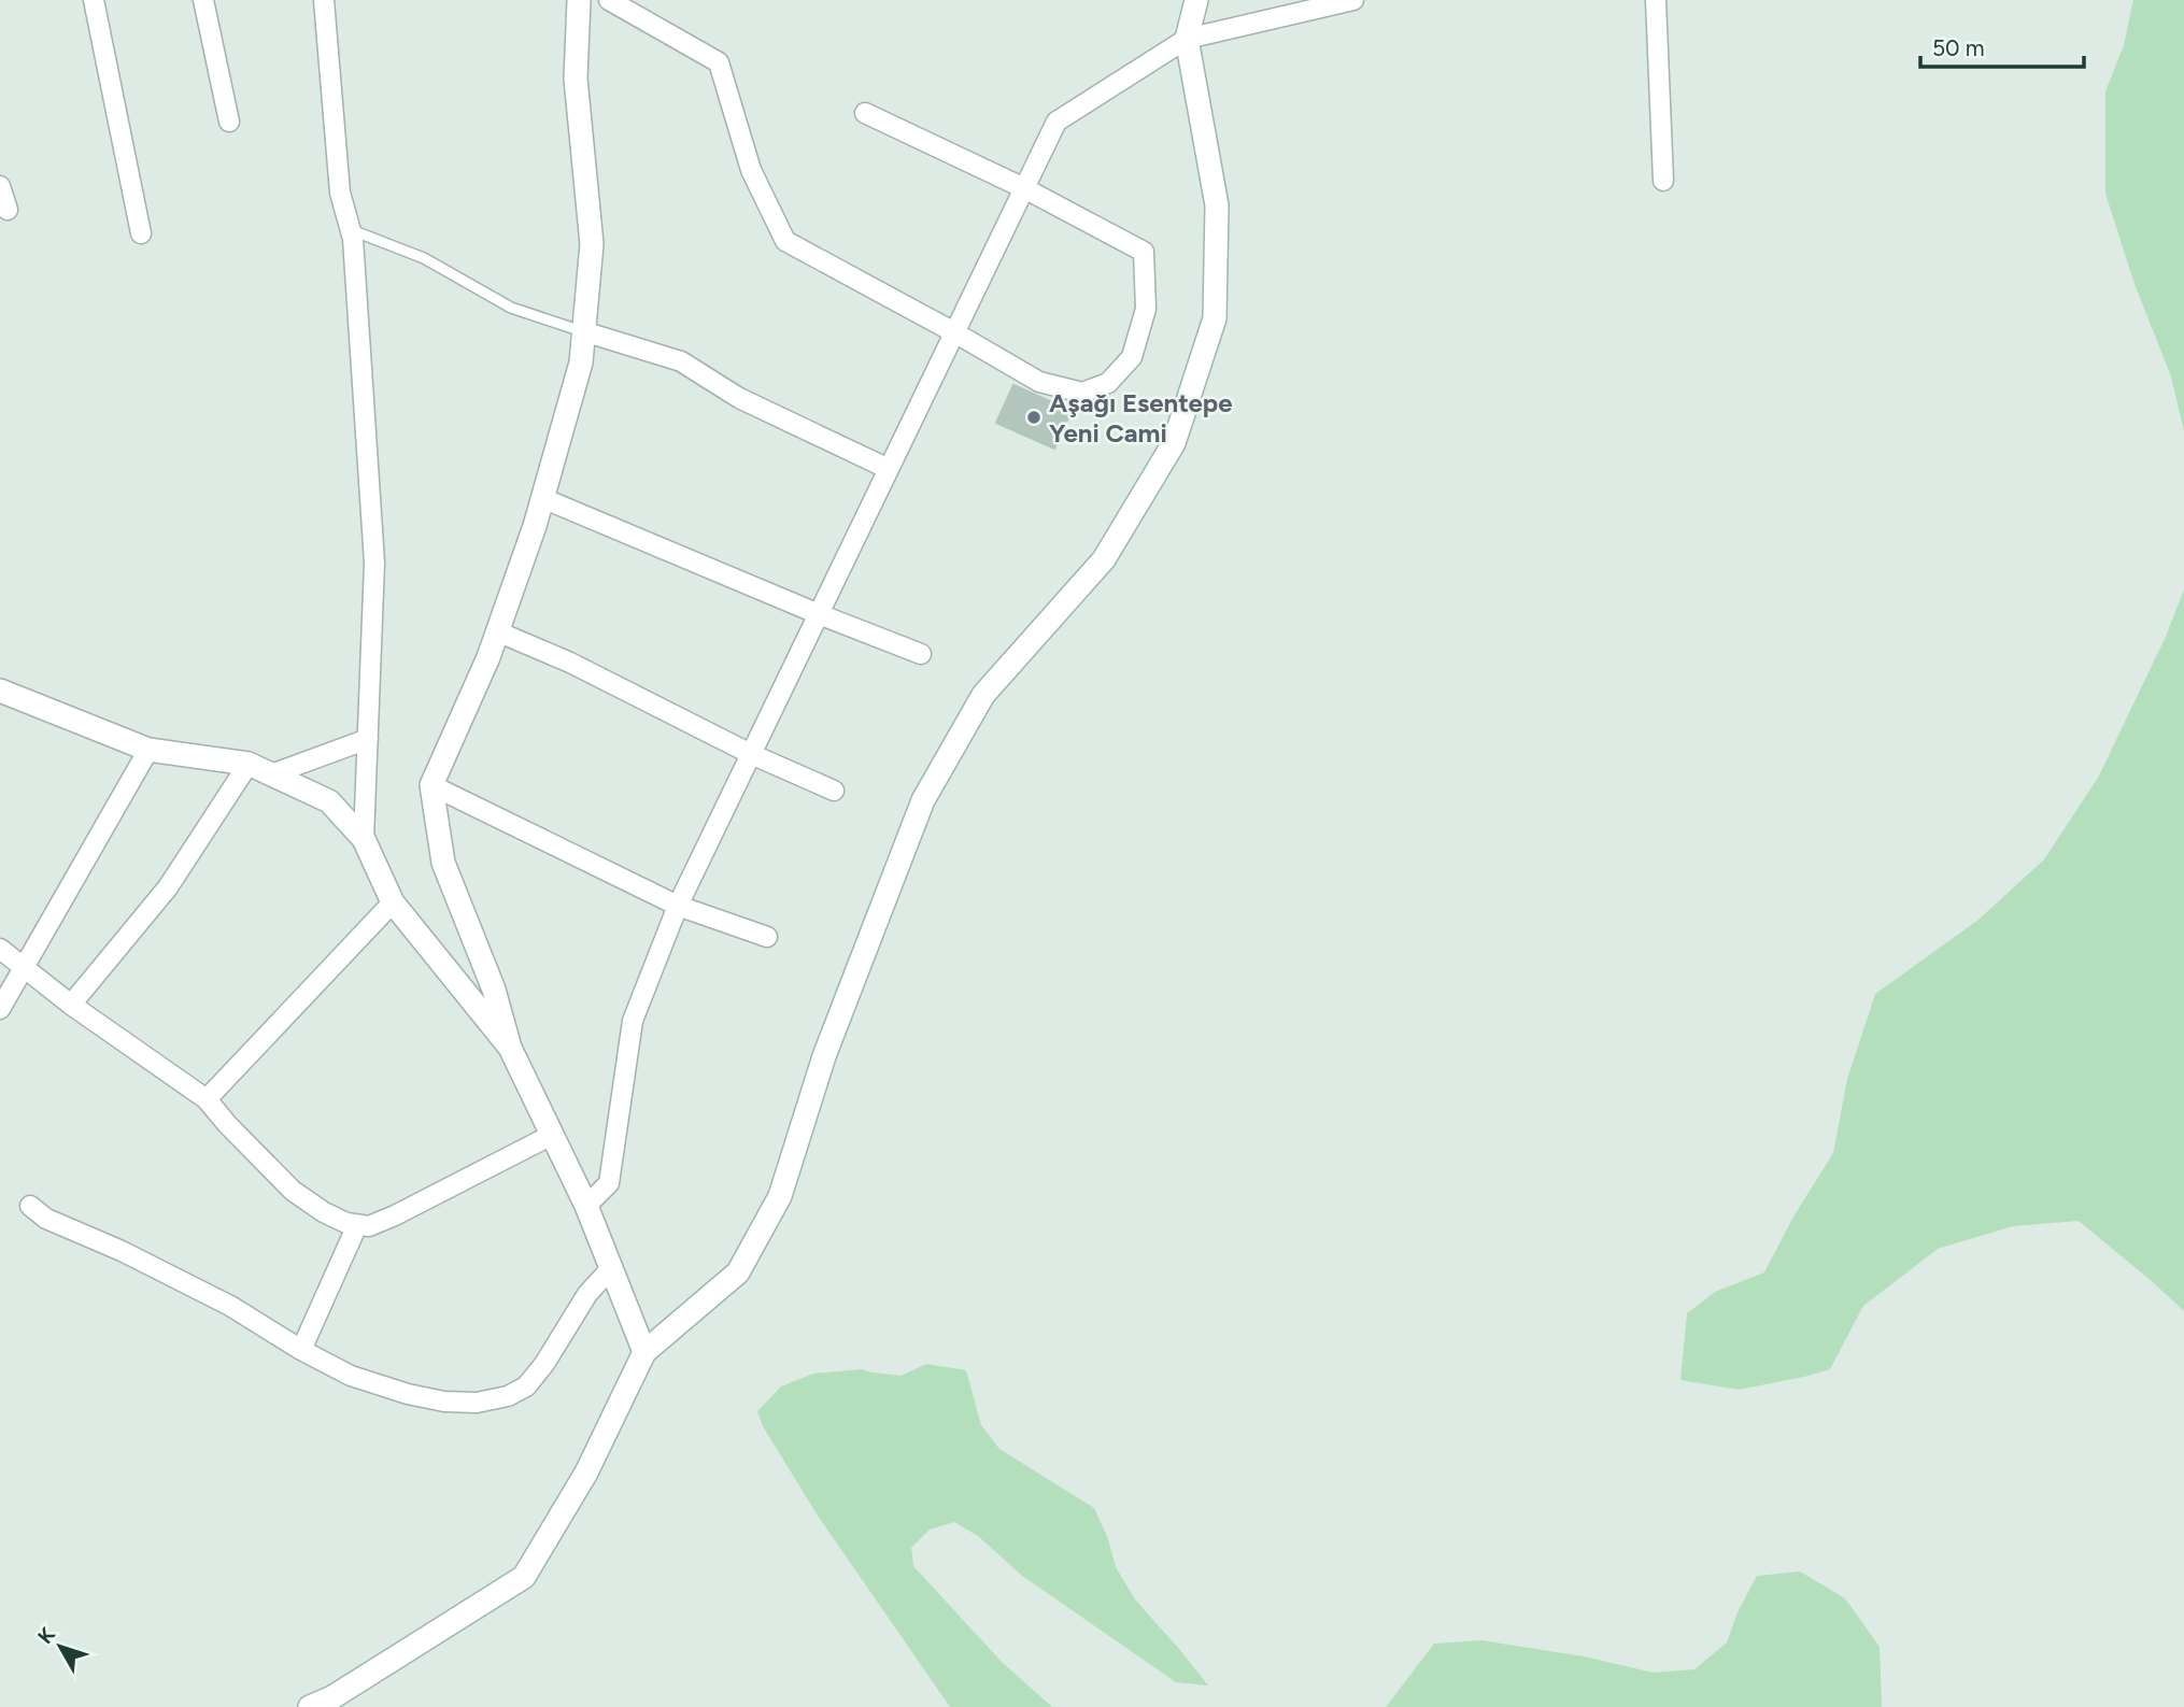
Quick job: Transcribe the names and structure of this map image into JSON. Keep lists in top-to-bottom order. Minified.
{"places":["Aşağı Esentepe Yeni Cami"],"scale_bar":"50 m","north":"top left"}
